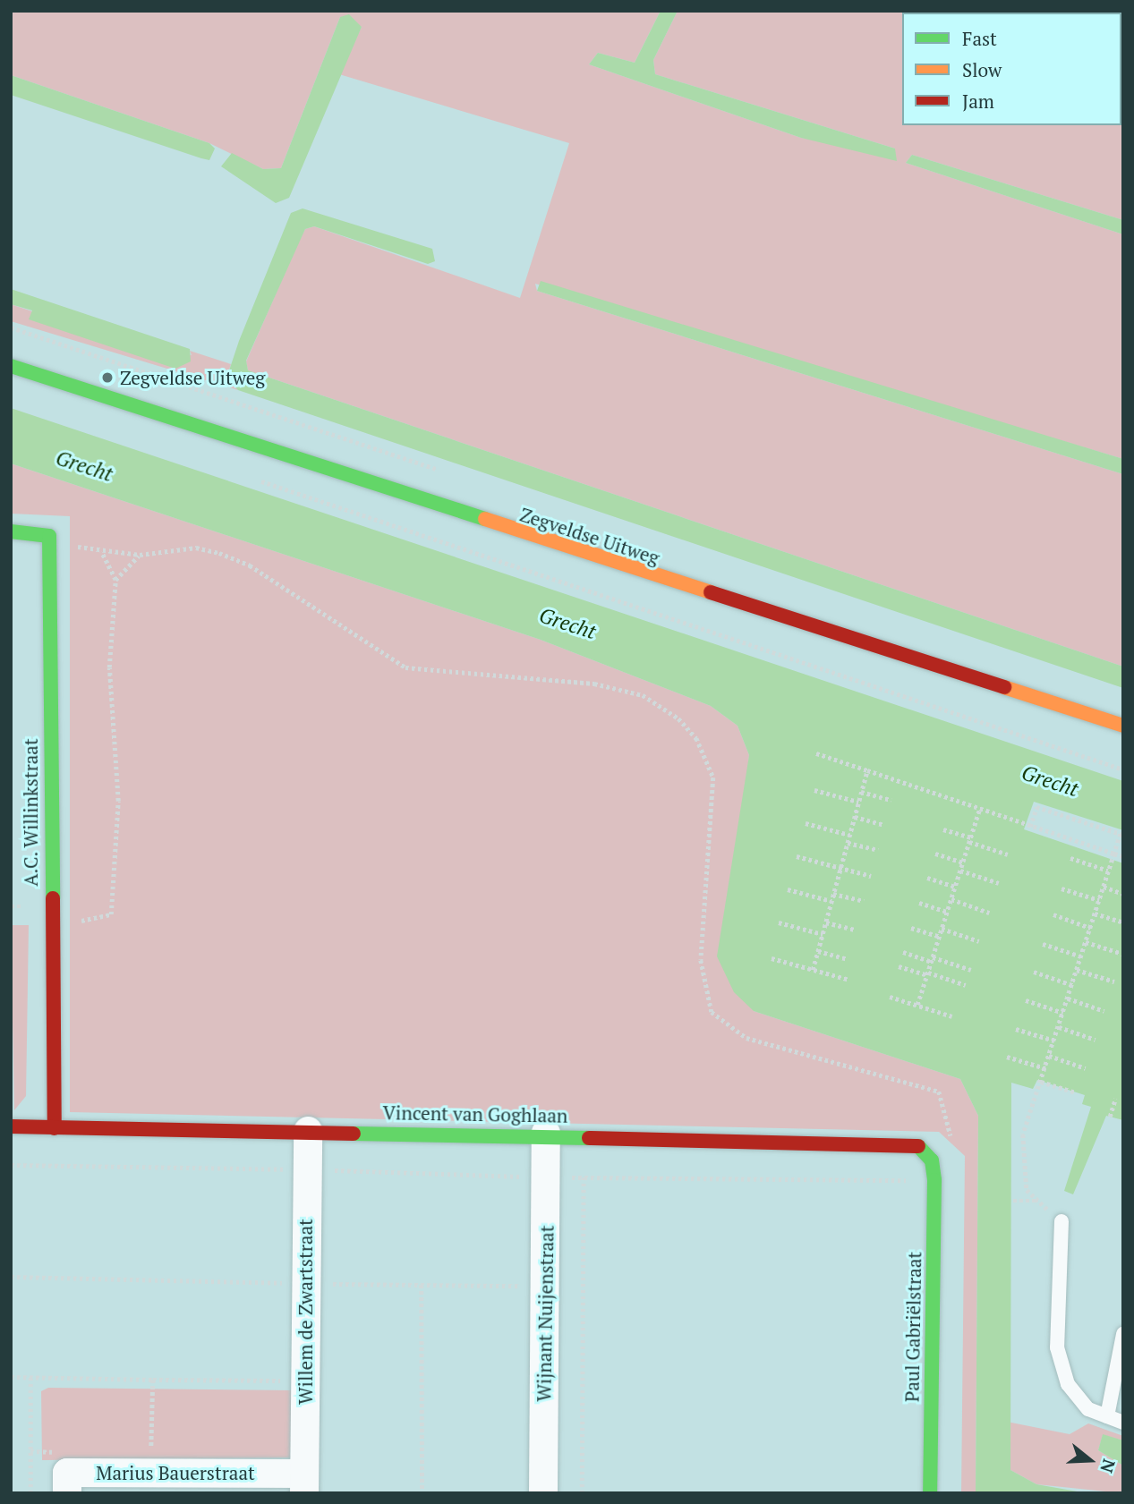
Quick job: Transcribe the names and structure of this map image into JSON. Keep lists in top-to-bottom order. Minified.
{"streets":{"street":["Zegveldse Uitweg","A.C. Willinkstraat","Vincent van Goghlaan","Willem de Zwartstraat","Wijnant Nuijenstraat","Paul Gabriëlstraat","Marius Bauerstraat"]},"crossings":[["A.C. Willinkstraat","Vincent van Goghlaan"],["Vincent van Goghlaan","Willem de Zwartstraat"],["Vincent van Goghlaan","Wijnant Nuijenstraat"],["Vincent van Goghlaan","Paul Gabriëlstraat"],["Willem de Zwartstraat","Marius Bauerstraat"]],"water":["Grecht"],"places":["Zegveldse Uitweg"],"legend":["Fast","Slow","Jam"],"north":"right"}
